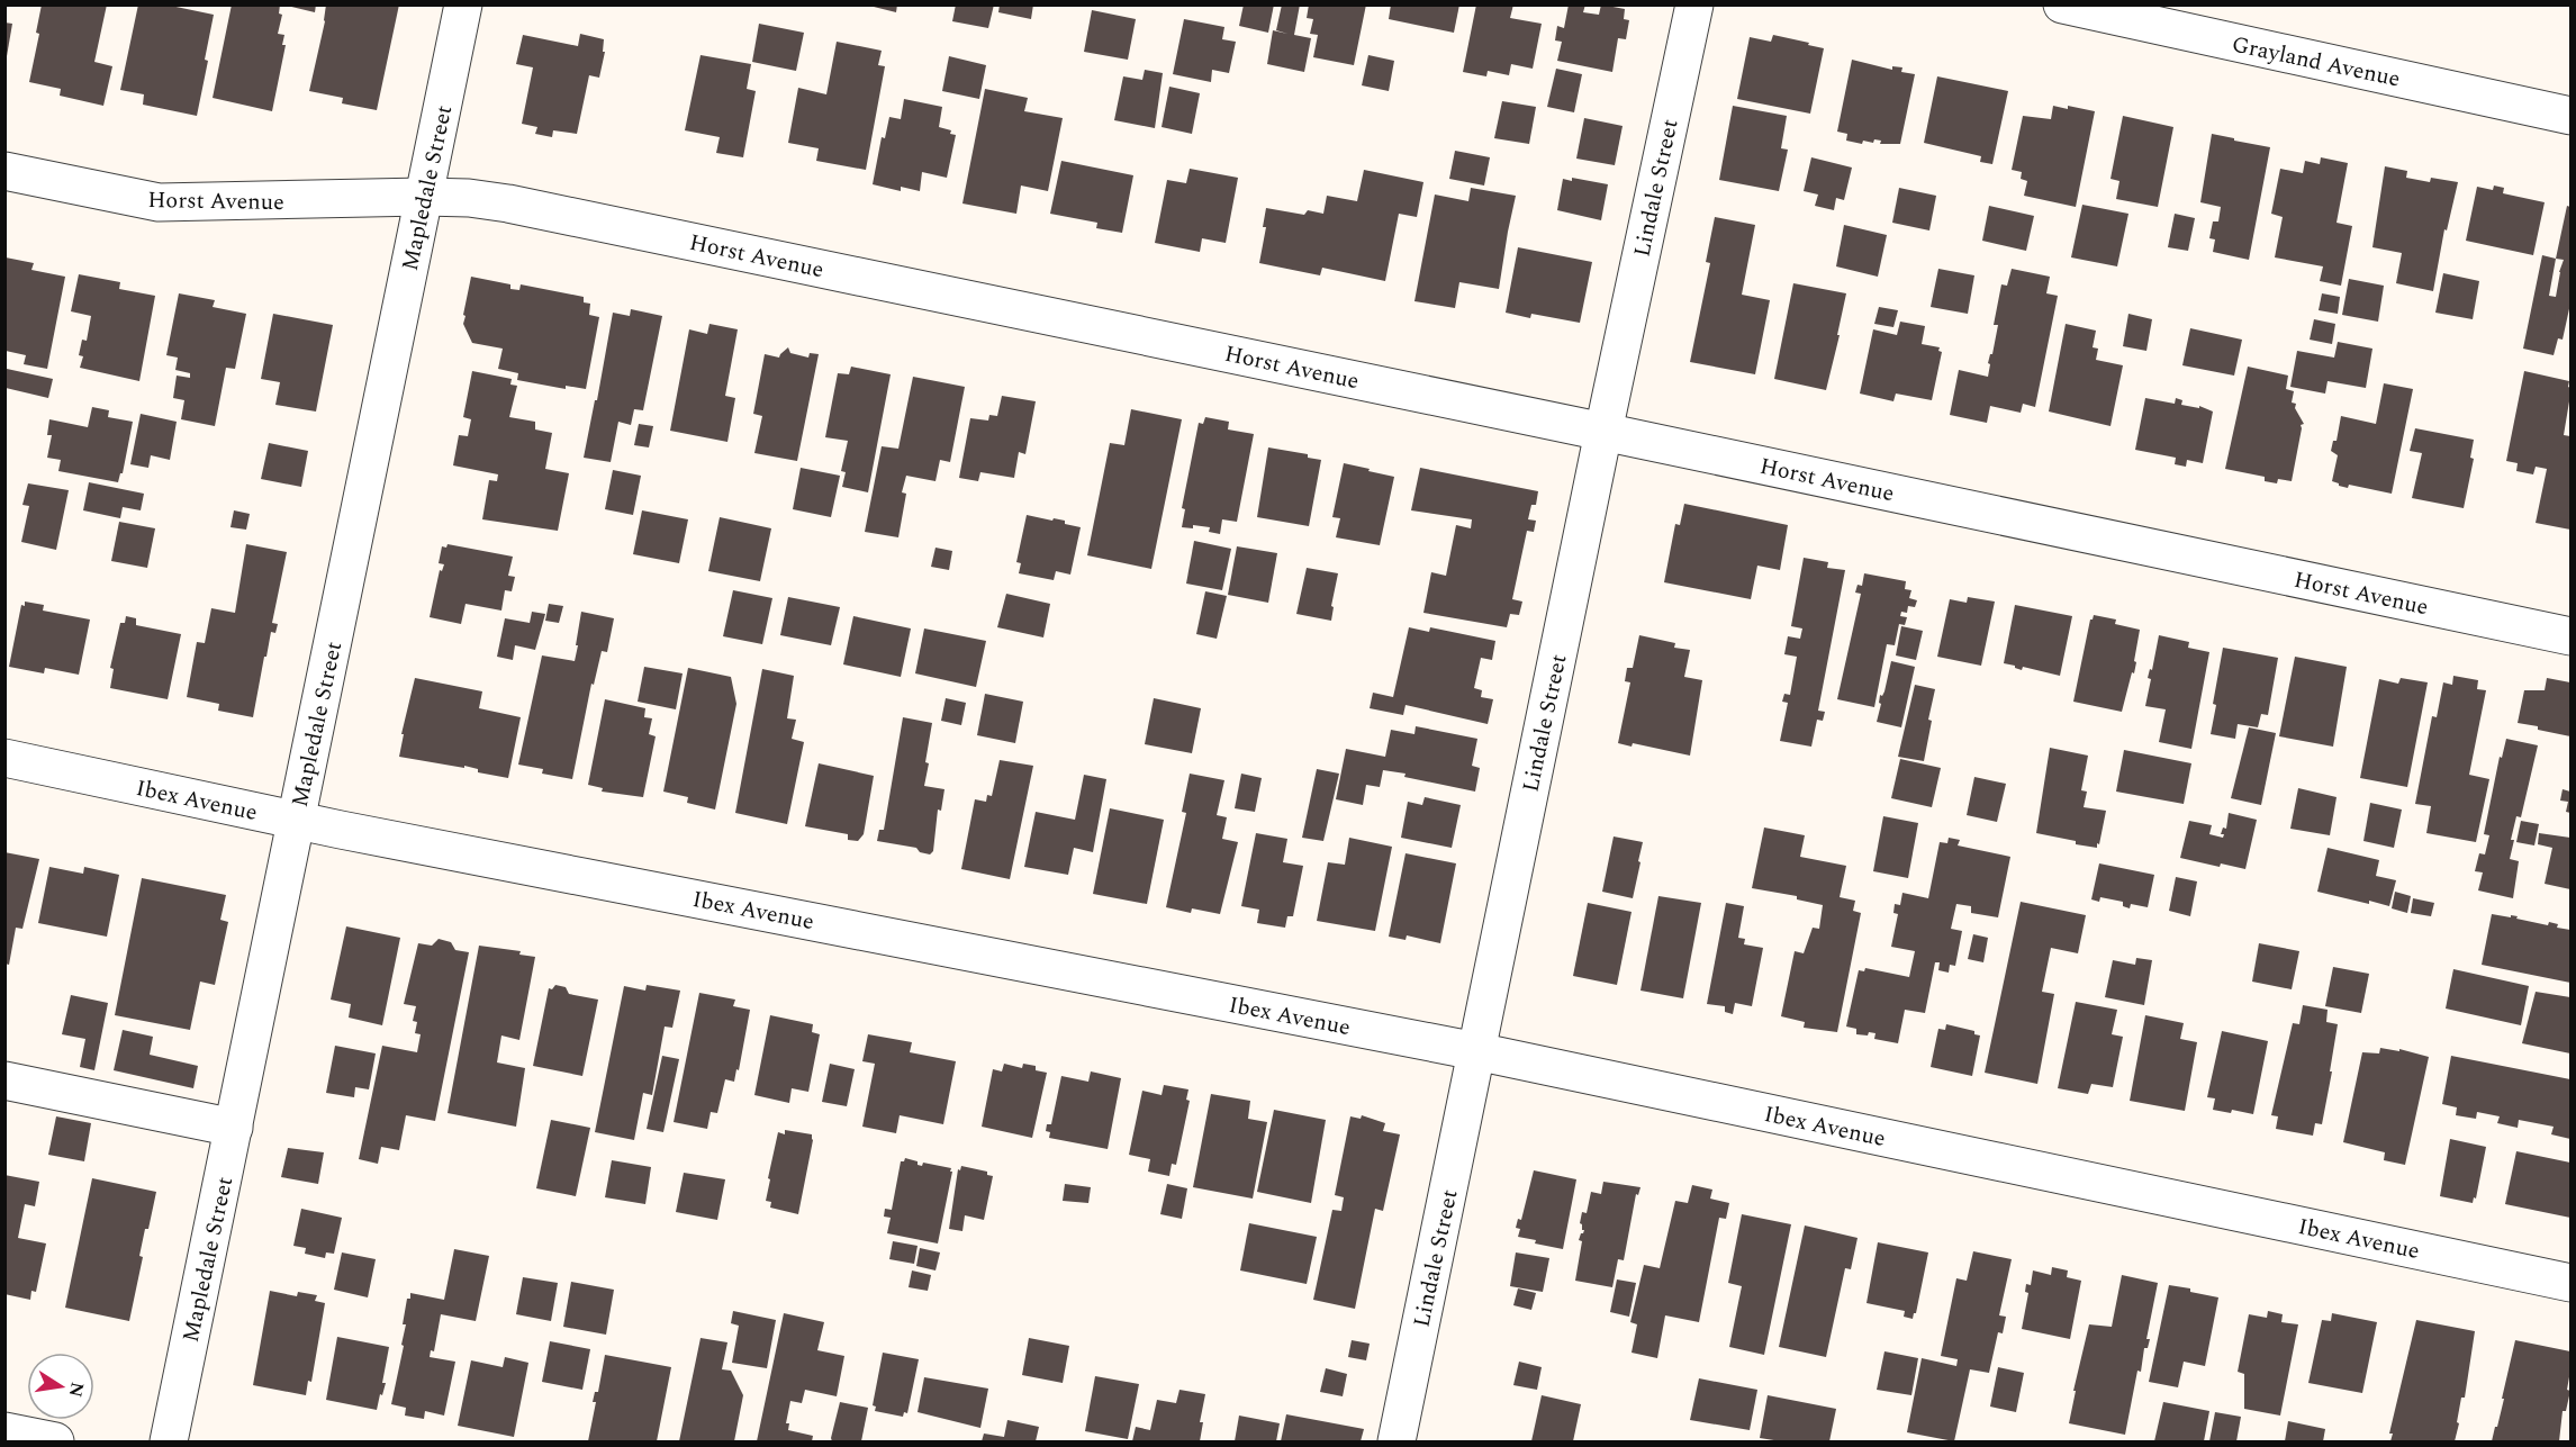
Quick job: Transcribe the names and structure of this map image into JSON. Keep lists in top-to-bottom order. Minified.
{"streets":{"street":["Grayland Avenue","Mapledale Street","Lindale Street","Horst Avenue","Ibex Avenue"]},"crossings":[["Mapledale Street","Horst Avenue"],["Mapledale Street","Ibex Avenue"],["Lindale Street","Horst Avenue"],["Lindale Street","Ibex Avenue"]],"north":"right"}
